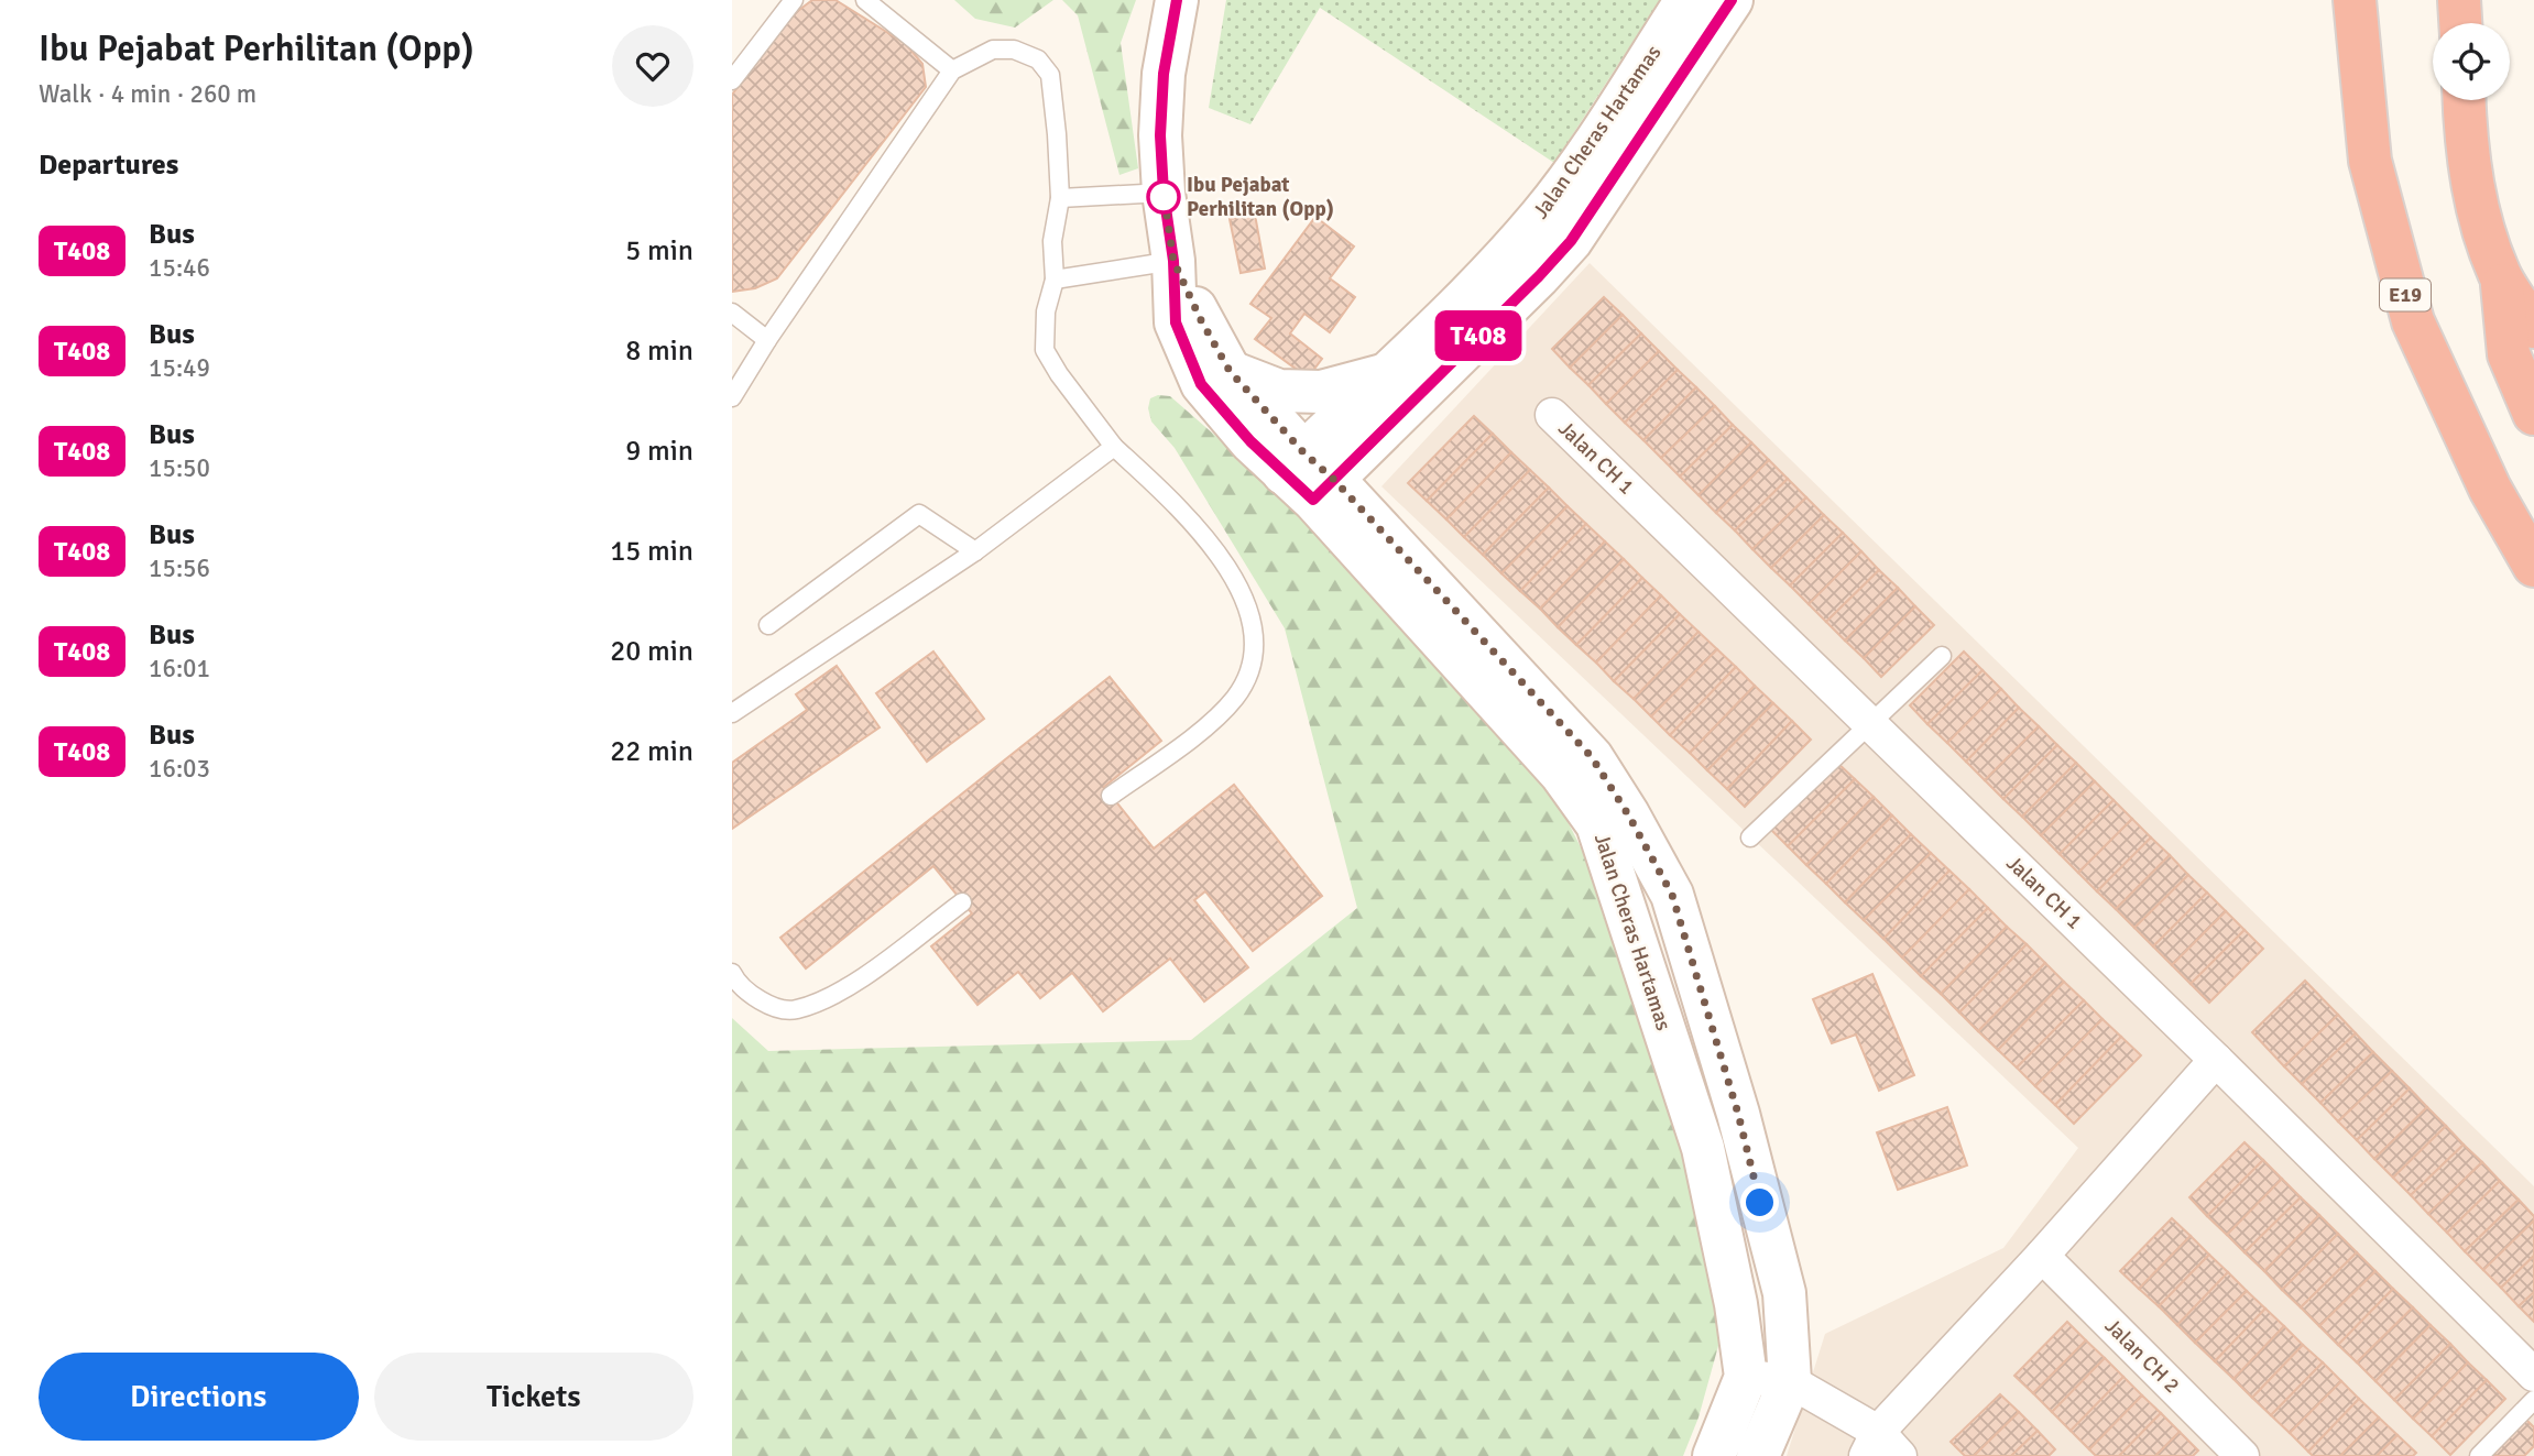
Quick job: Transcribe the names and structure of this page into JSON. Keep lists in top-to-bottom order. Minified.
{"streets":{"highway":["E19"],"street":["Jalan Cheras Hartamas","Jalan CH 1","Jalan CH 2"]},"places":["Ibu Pejabat Perhilitan (Opp)"],"lines":["bus line T408"],"page":{"heading":[["Ibu Pejabat Perhilitan (Opp)","Walk · 4 min · 260 m"],"Departures"],"on_map":"T408","list":[{"mark":"T408","name":"Bus","note":"15:46","value":"5 min"},{"mark":"T408","name":"Bus","note":"15:49","value":"8 min"},{"mark":"T408","name":"Bus","note":"15:50","value":"9 min"},{"mark":"T408","name":"Bus","note":"15:56","value":"15 min"},{"mark":"T408","name":"Bus","note":"16:01","value":"20 min"},{"mark":"T408","name":"Bus","note":"16:03","value":"22 min"}],"buttons":["Directions","Tickets"]}}
